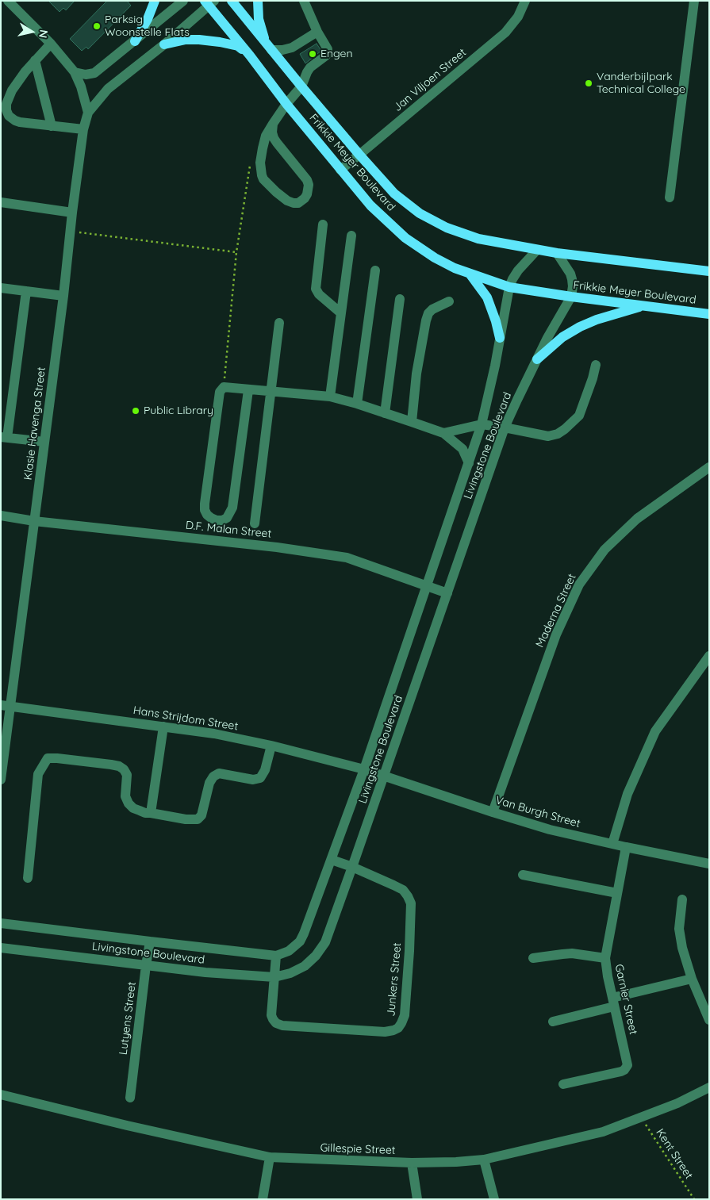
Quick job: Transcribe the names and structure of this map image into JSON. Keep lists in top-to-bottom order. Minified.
{"streets":{"main road":["Frikkie Meyer Boulevard"],"street":["Jan Viljoen Street","Klasie Havenga Street","Livingstone Boulevard","D.F. Malan Street","Maderna Street","Hans Strijdom Street","Van Burgh Street","Junkers Street","Garnier Street","Lutyens Street","Gillespie Street"],"path":["Kent Street"]},"crossings":[["Jan Viljoen Street","Frikkie Meyer Boulevard"],["Frikkie Meyer Boulevard","Livingstone Boulevard"],["Klasie Havenga Street","D.F. Malan Street"],["Klasie Havenga Street","Hans Strijdom Street"],["Livingstone Boulevard","D.F. Malan Street"],["Livingstone Boulevard","Hans Strijdom Street"],["Livingstone Boulevard","Van Burgh Street"],["Livingstone Boulevard","Junkers Street"],["Livingstone Boulevard","Lutyens Street"],["Maderna Street","Van Burgh Street"],["Hans Strijdom Street","Van Burgh Street"],["Van Burgh Street","Garnier Street"],["Gillespie Street","Kent Street"]],"places":["Parksig Woonstelle Flats","Engen","Vanderbijlpark Technical College","Public Library"],"north":"right"}
